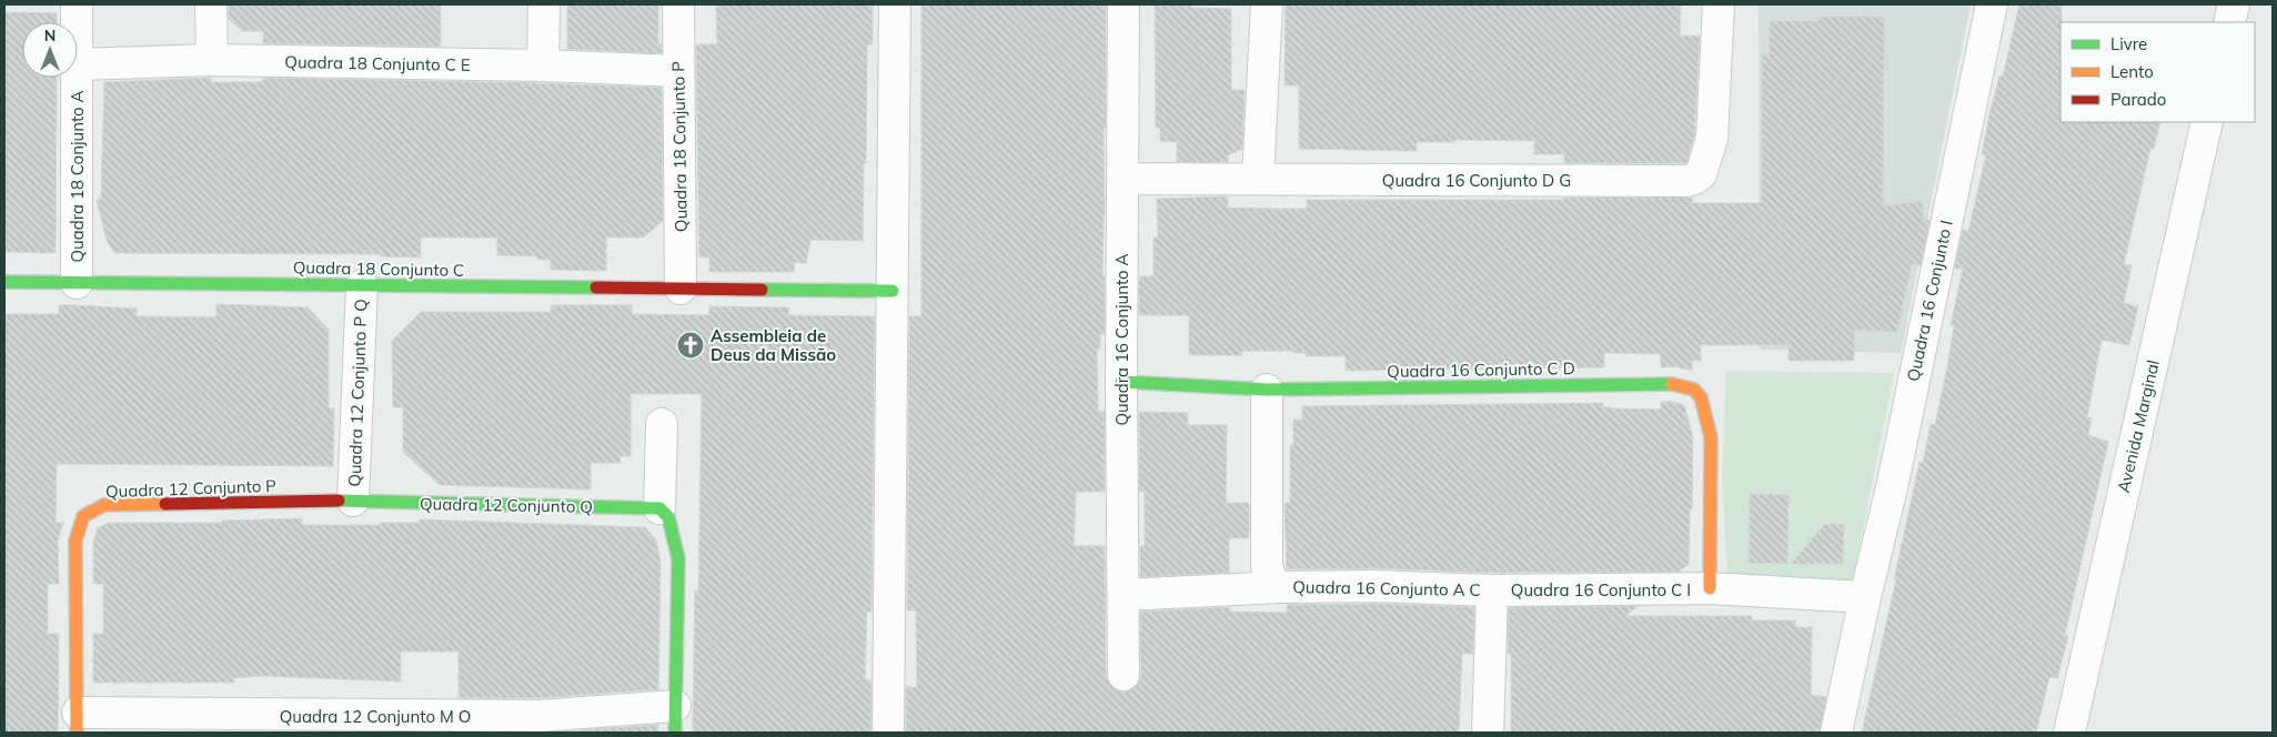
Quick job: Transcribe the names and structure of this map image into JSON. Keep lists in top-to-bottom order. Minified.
{"streets":{"street":["Quadra 18 Conjunto C E","Quadra 18 Conjunto P","Quadra 18 Conjunto A","Quadra 16 Conjunto D G","Quadra 18 Conjunto C","Quadra 16 Conjunto I","Quadra 16 Conjunto A","Quadra 16 Conjunto C D","Quadra 12 Conjunto P Q","Avenida Marginal","Quadra 12 Conjunto P","Quadra 12 Conjunto Q","Quadra 16 Conjunto A C","Quadra 16 Conjunto C I","Quadra 12 Conjunto M O"]},"crossings":[["Quadra 18 Conjunto C E","Quadra 18 Conjunto P"],["Quadra 18 Conjunto P","Quadra 18 Conjunto C"],["Quadra 18 Conjunto A","Quadra 18 Conjunto C"],["Quadra 16 Conjunto D G","Quadra 16 Conjunto A"],["Quadra 18 Conjunto C","Quadra 12 Conjunto P Q"],["Quadra 16 Conjunto A","Quadra 16 Conjunto C D"],["Quadra 16 Conjunto A","Quadra 16 Conjunto A C"],["Quadra 16 Conjunto C D","Quadra 16 Conjunto C I"],["Quadra 12 Conjunto P Q","Quadra 12 Conjunto P"],["Quadra 12 Conjunto P Q","Quadra 12 Conjunto Q"],["Quadra 12 Conjunto P","Quadra 12 Conjunto Q"],["Quadra 12 Conjunto P","Quadra 12 Conjunto M O"],["Quadra 16 Conjunto A C","Quadra 16 Conjunto C I"]],"places":{"church":["Assembleia de Deus da Missão"]},"legend":["Livre","Lento","Parado"],"north":"top"}
